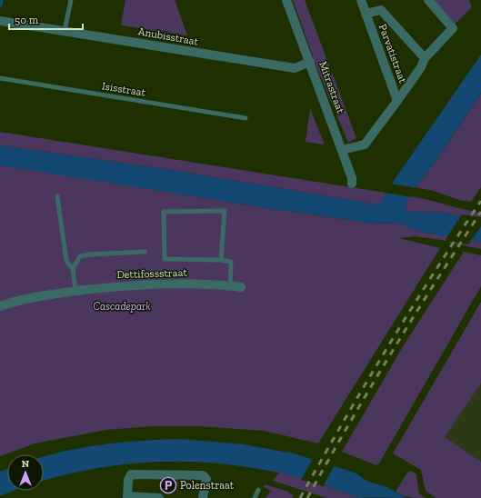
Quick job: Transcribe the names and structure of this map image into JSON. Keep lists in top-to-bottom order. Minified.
{"streets":{"street":["Anubisstraat","Parvatistraat","Mitrastraat","Dettifossstraat"],"lane":["Isisstraat"]},"crossings":[["Anubisstraat","Mitrastraat"],["Parvatistraat","Mitrastraat"]],"parks":["Cascadepark"],"places":{"parking":["Polenstraat"]},"scale_bar":"50 m","north":"top"}
